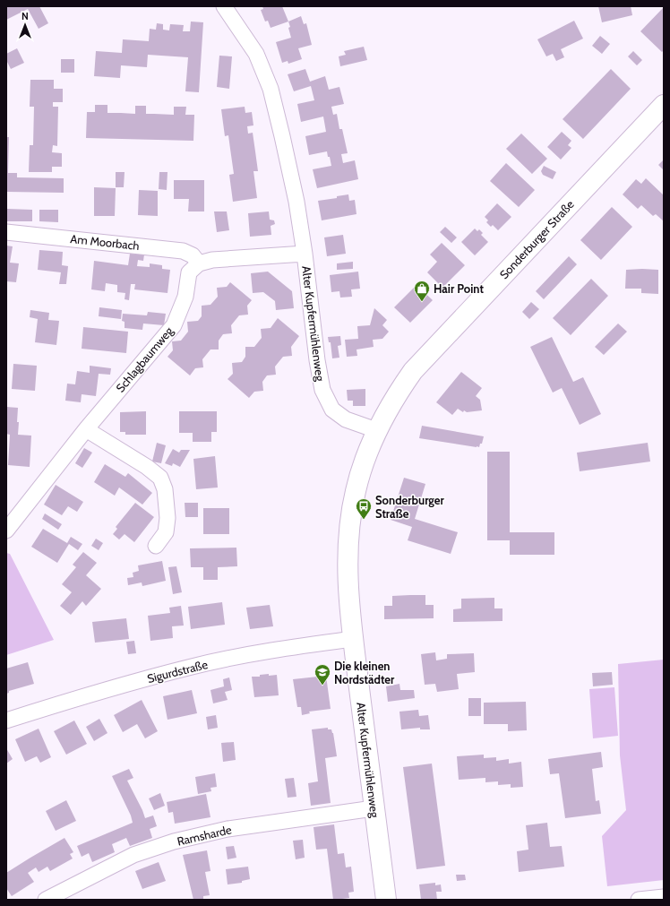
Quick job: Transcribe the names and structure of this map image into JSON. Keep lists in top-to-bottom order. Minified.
{"streets":{"street":["Sonderburger Straße","Am Moorbach","Alter Kupfermühlenweg","Schlagbaumweg","Sigurdstraße","Ramsharde"]},"crossings":[["Sonderburger Straße","Alter Kupfermühlenweg"],["Am Moorbach","Schlagbaumweg"],["Alter Kupfermühlenweg","Sigurdstraße"],["Alter Kupfermühlenweg","Ramsharde"]],"places":{"shop":["Hair Point"],"bus stop":["Sonderburger Straße"],"school or university":["Die kleinen Nordstädter"]},"north":"top"}
